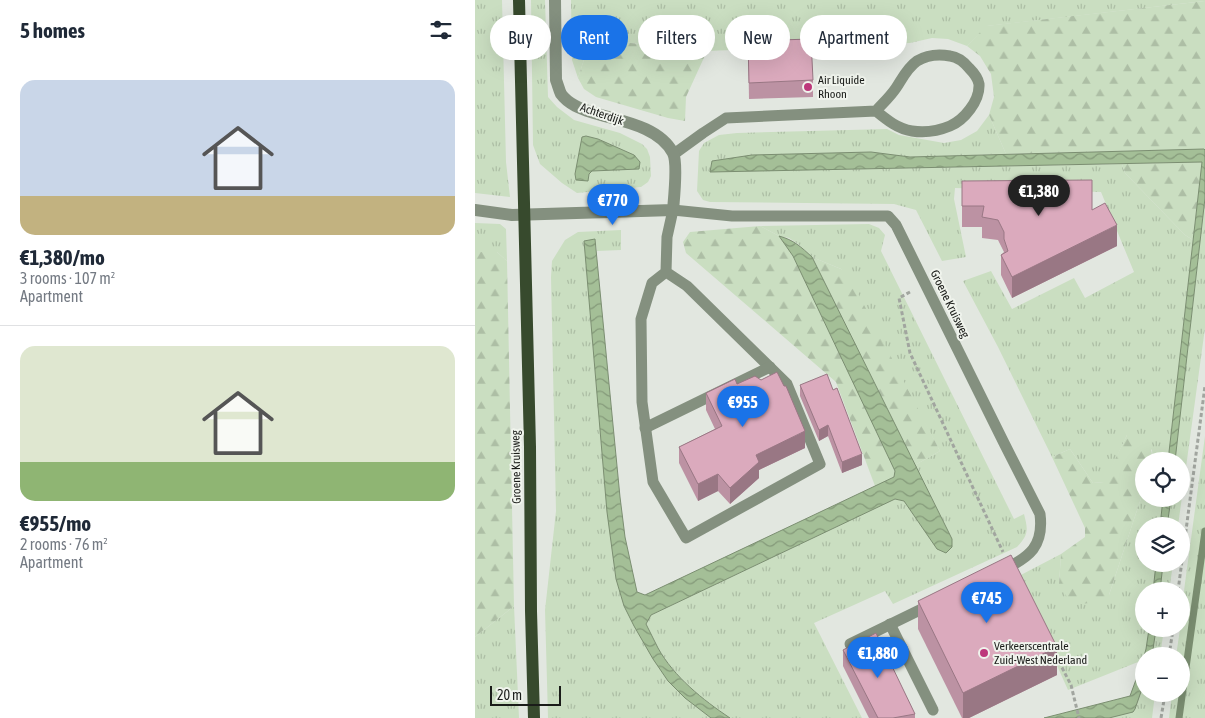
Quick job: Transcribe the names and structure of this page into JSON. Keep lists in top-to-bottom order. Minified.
{"streets":{"main road":["Groene Kruisweg"],"street":["Achterdijk"]},"places":["Air Liquide Rhoon","Verkeerscentrale Zuid-West Nederland"],"scale_bar":"20 m","page":{"heading":"5 homes","chip":["Buy","Rent","Filters","New","Apartment"],"list":[{"name":"€1,380/mo","note":"3 rooms · 107 m² · Apartment"},{"name":"€955/mo","note":"2 rooms · 76 m² · Apartment"}],"price":["€1,380","€770","€955","€745","€1,880"],"map_buttons":["+","−"],"scale":"20 m"}}
